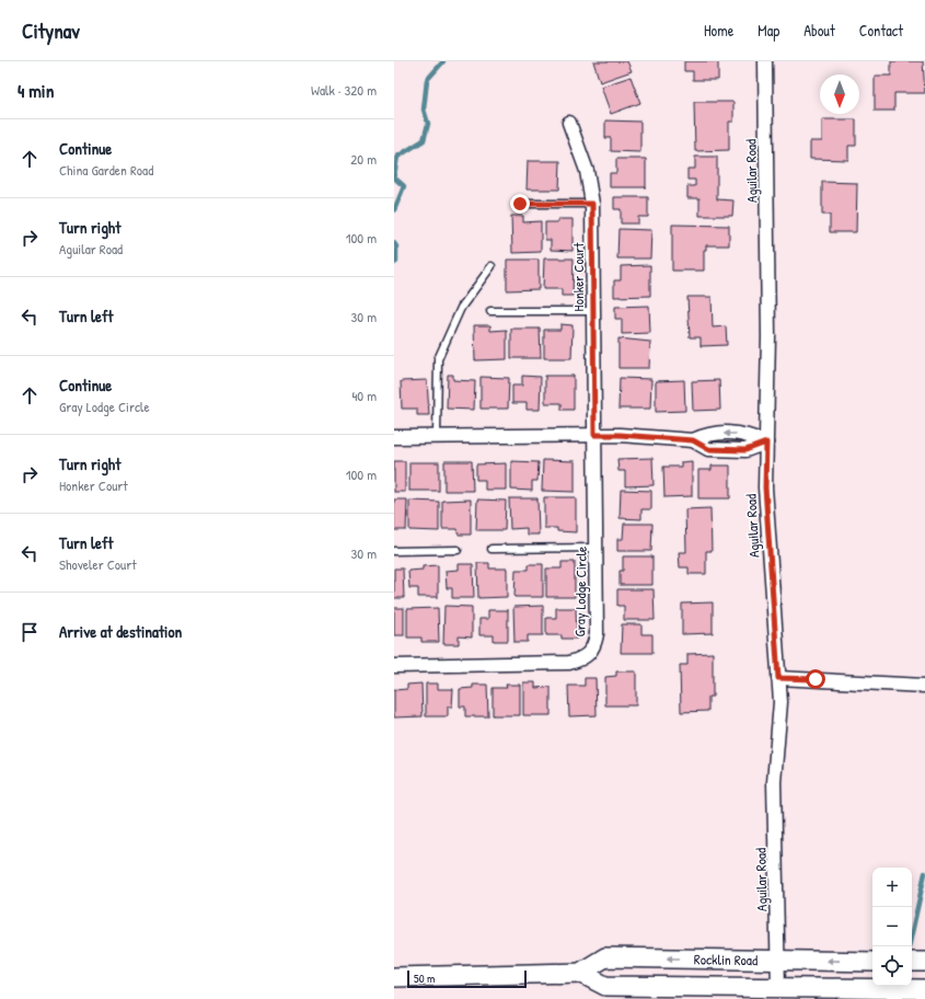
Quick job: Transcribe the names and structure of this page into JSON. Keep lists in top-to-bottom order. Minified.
{"streets":{"main road":["Rocklin Road"],"street":["Aguilar Road","Honker Court","Gray Lodge Circle"]},"crossings":[["Aguilar Road","Rocklin Road"],["Honker Court","Gray Lodge Circle"]],"scale_bar":"50 m","north":"bottom","page":{"header":"Citynav","nav":["Home","Map","About","Contact"],"heading":["4 min","Walk · 320 m"],"list":[["Continue","China Garden Road","20 m"],["Turn right","Aguilar Road","100 m"],["Turn left","30 m"],["Continue","Gray Lodge Circle","40 m"],["Turn right","Honker Court","100 m"],["Turn left","Shoveler Court","30 m"],"Arrive at destination"],"map_buttons":["+","−"],"scale":"50 m"}}
